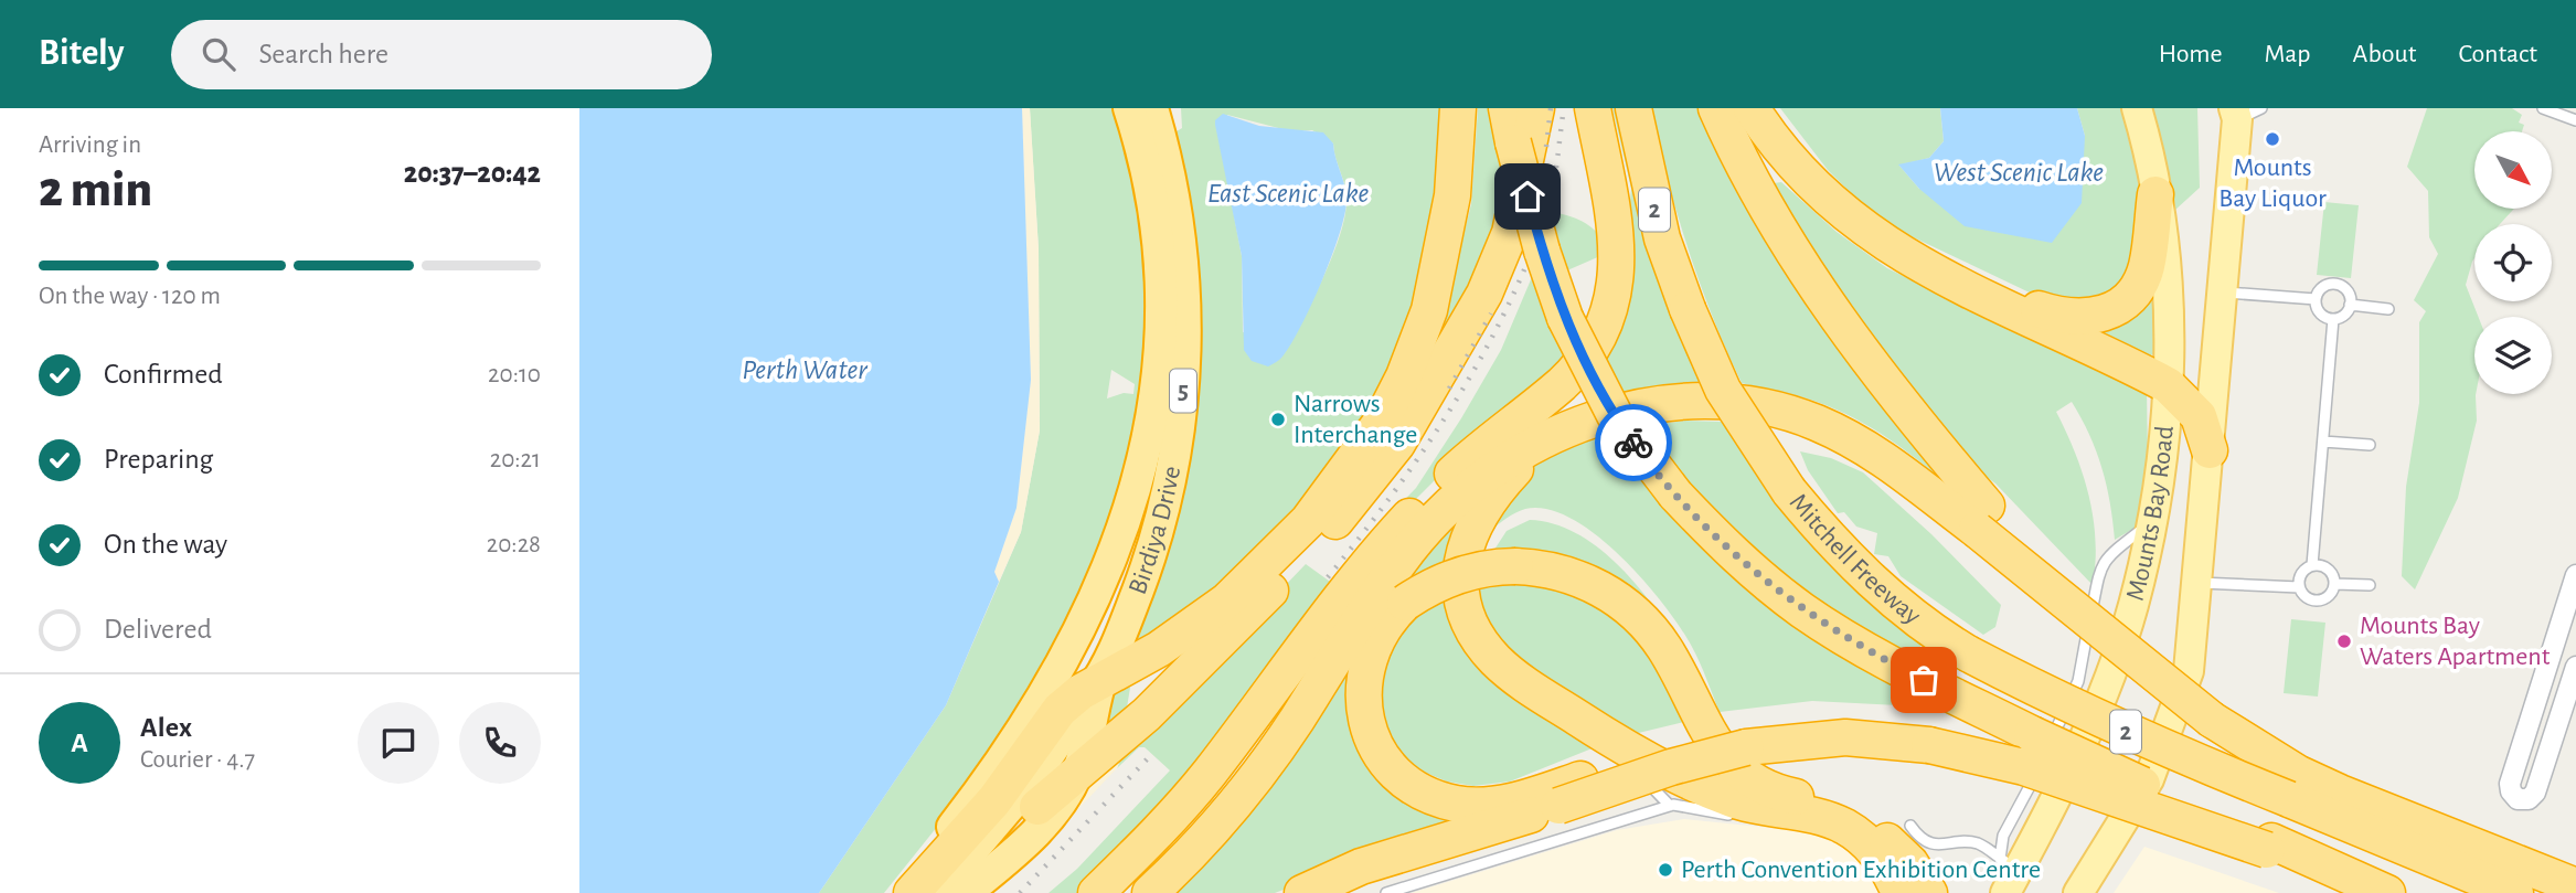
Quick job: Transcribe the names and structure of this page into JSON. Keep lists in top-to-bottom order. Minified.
{"streets":{"highway":["2","5","Birdiya Drive","Mitchell Freeway"],"main road":["Mounts Bay Road"]},"water":["West Scenic Lake","East Scenic Lake","Perth Water"],"places":["Mounts Bay Liquor","Narrows Interchange","Mounts Bay Waters Apartment","Perth Convention Exhibition Centre"],"north":"bottom right","page":{"header":"Bitely","search":"Search here","nav":["Home","Map","About","Contact"],"heading":["2 min","Arriving in","20:37–20:42"],"panel":["Alex","Courier · 4.7"],"bar":"On the way · 120 m","list":[["Confirmed","20:10"],["Preparing","20:21"],["On the way","20:28"],"Delivered"],"round":"A"}}
